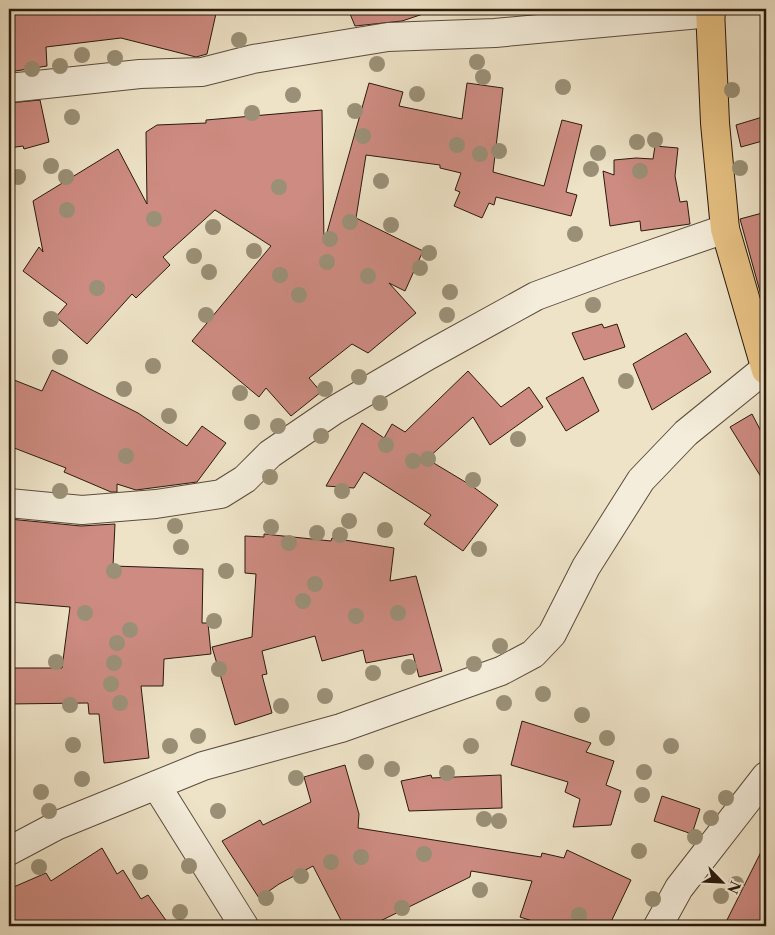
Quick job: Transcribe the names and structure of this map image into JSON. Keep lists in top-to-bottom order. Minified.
{"north":"bottom right"}
